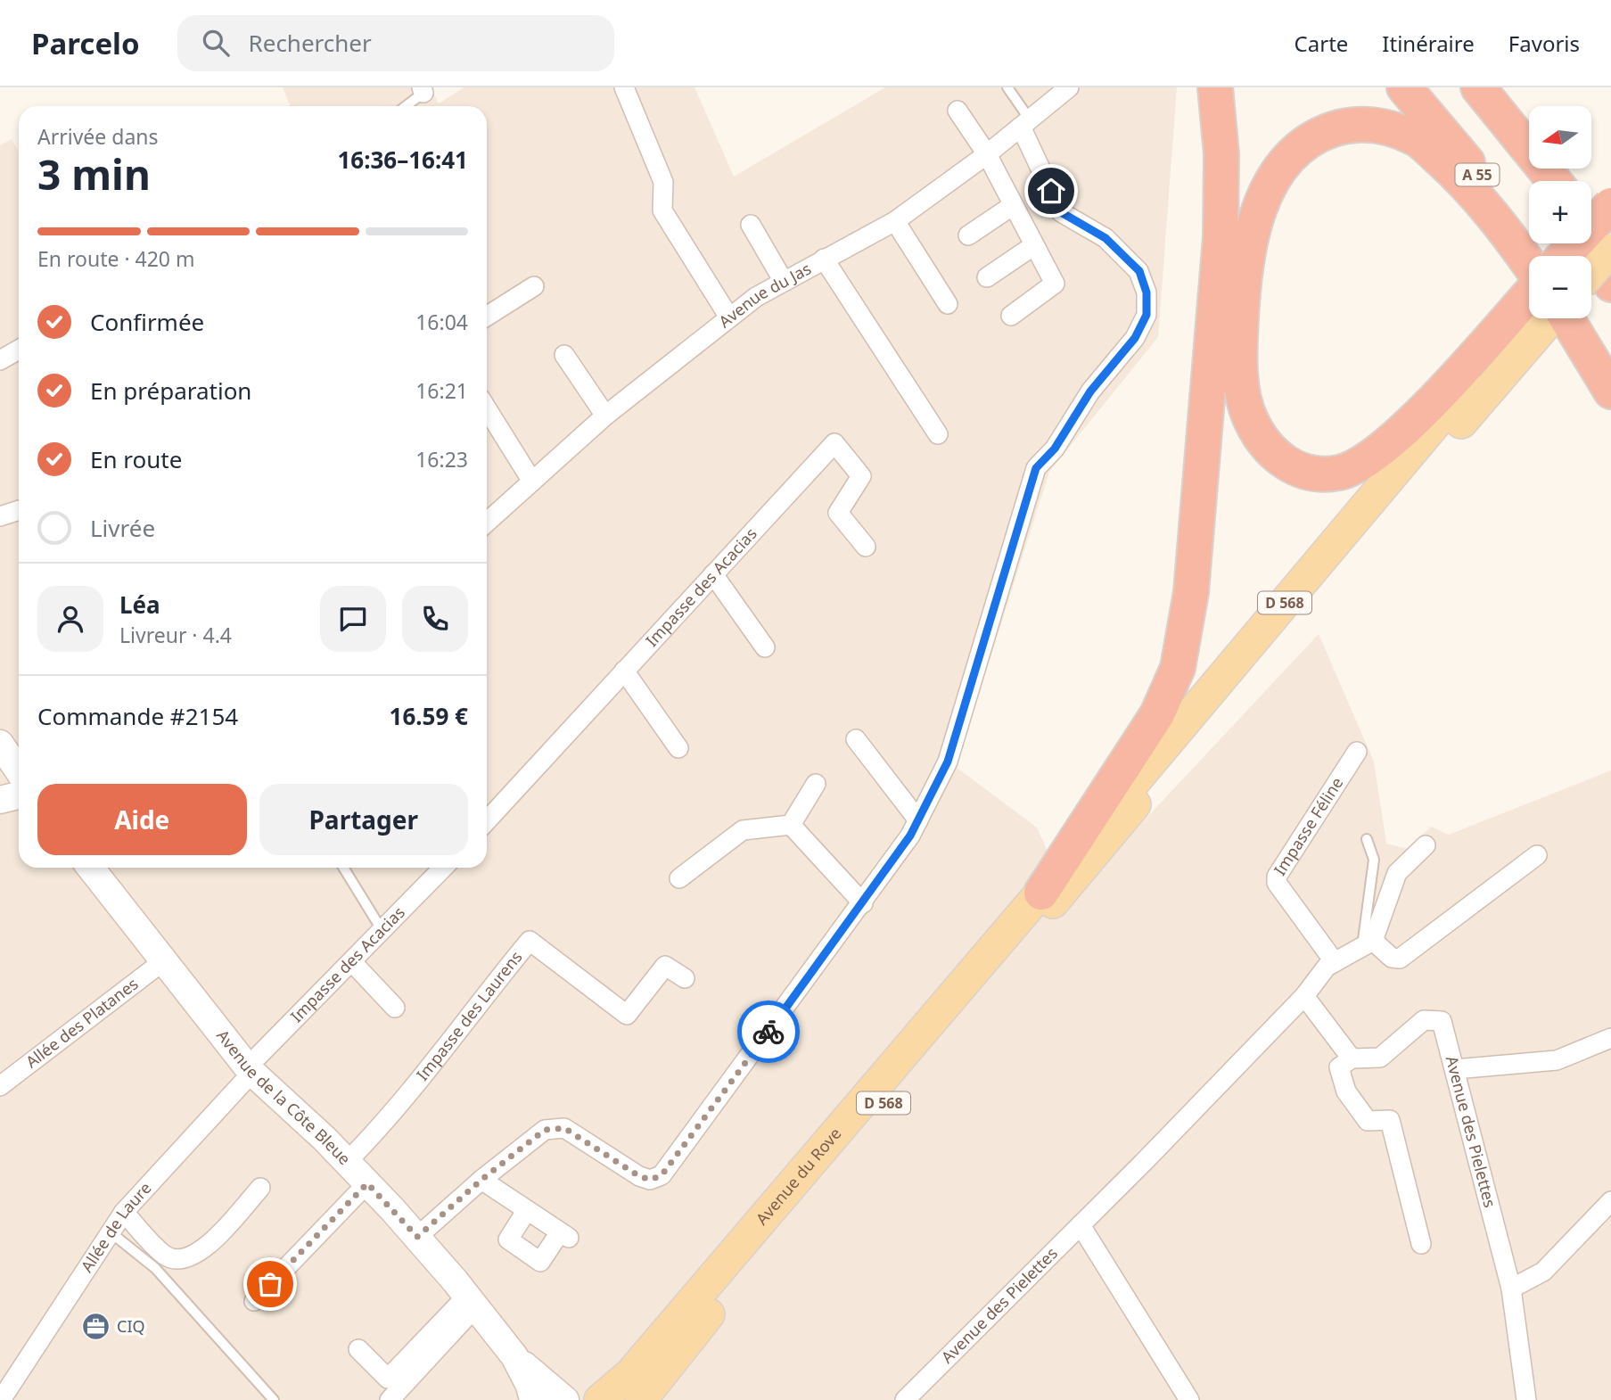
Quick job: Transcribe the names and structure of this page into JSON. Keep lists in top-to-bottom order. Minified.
{"streets":{"highway":["A 55"],"main road":["D 568","Avenue du Rove"],"street":["Avenue du Jas","Impasse des Acacias","Impasse Féline","Impasse des Laurens","Allée des Platanes","Avenue de la Côte Bleue","Avenue des Pielettes","Allée de Laure"]},"crossings":[["Impasse des Acacias","Avenue de la Côte Bleue"],["Impasse des Acacias","Allée de Laure"],["D 568","Avenue du Rove"],["Impasse Féline","Avenue des Pielettes"],["Impasse des Laurens","Avenue de la Côte Bleue"],["Allée des Platanes","Avenue de la Côte Bleue"],["Avenue de la Côte Bleue","Allée de Laure"]],"places":{"office":["CIQ"]},"north":"left","page":{"header":"Parcelo","search":"Rechercher","nav":["Carte","Itinéraire","Favoris"],"map_buttons":["+","−"],"heading":["3 min","Arrivée dans","16:36–16:41"],"panel":["Léa","Livreur · 4.4","Commande #2154","16.59 €"],"bar":"En route · 420 m","list":[["Confirmée","16:04"],["En préparation","16:21"],["En route","16:23"],"Livrée"],"buttons":["Aide","Partager"]}}
